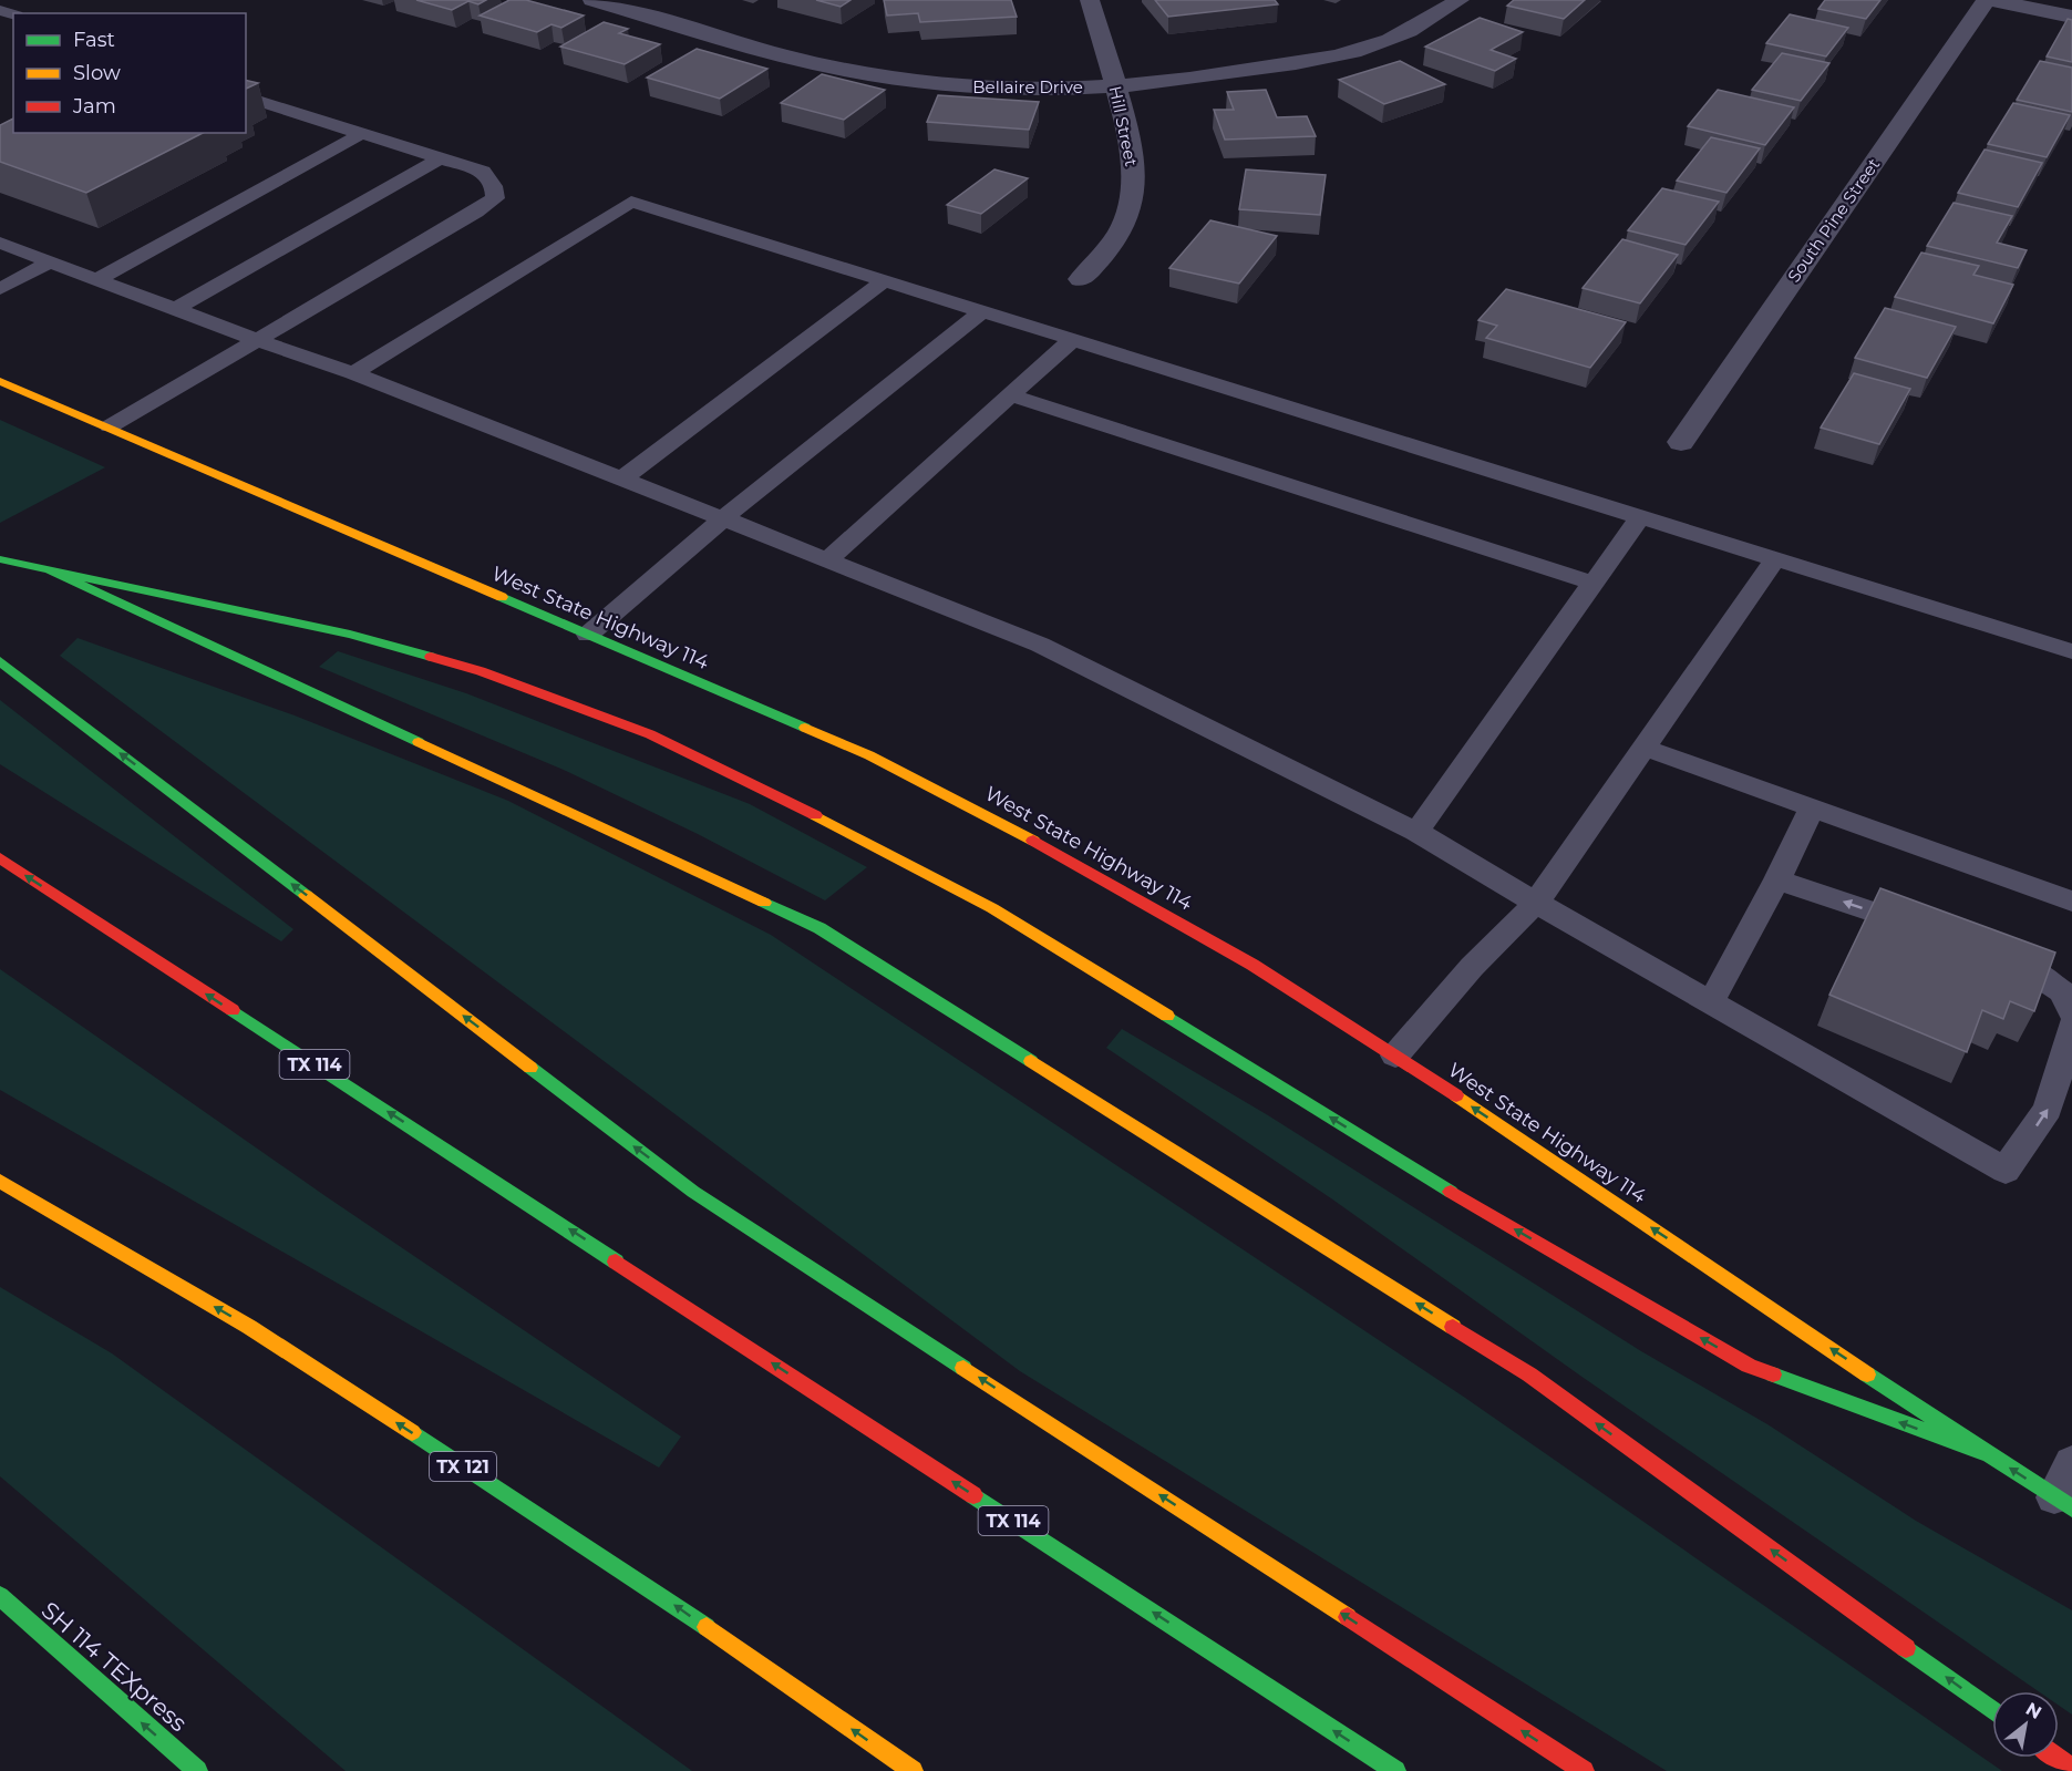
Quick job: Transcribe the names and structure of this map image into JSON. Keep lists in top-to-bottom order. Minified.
{"streets":{"main road":["West State Highway 114","TX 114","TX 121","SH 114 TEXpress"],"street":["Bellaire Drive","Hill Street","South Pine Street"]},"crossings":[["Bellaire Drive","Hill Street"]],"one_way":["SH 114 TEXpress"],"legend":["Fast","Slow","Jam"],"north":"top right"}
